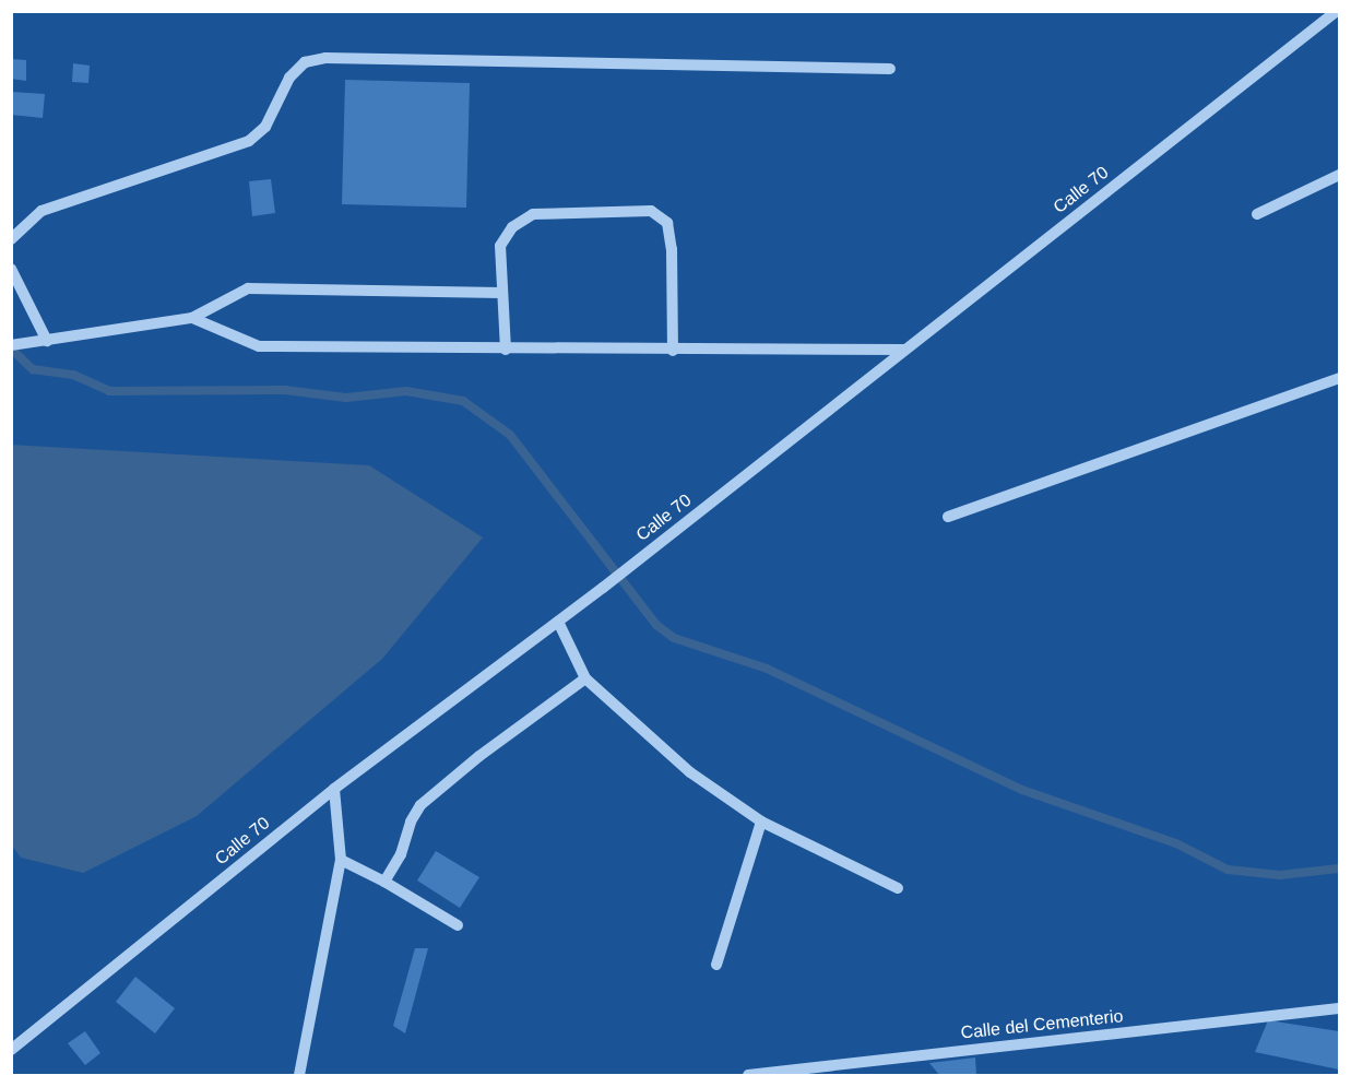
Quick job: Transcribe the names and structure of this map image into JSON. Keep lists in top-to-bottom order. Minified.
{"streets":{"street":["Calle 70","Calle del Cementerio"]}}
